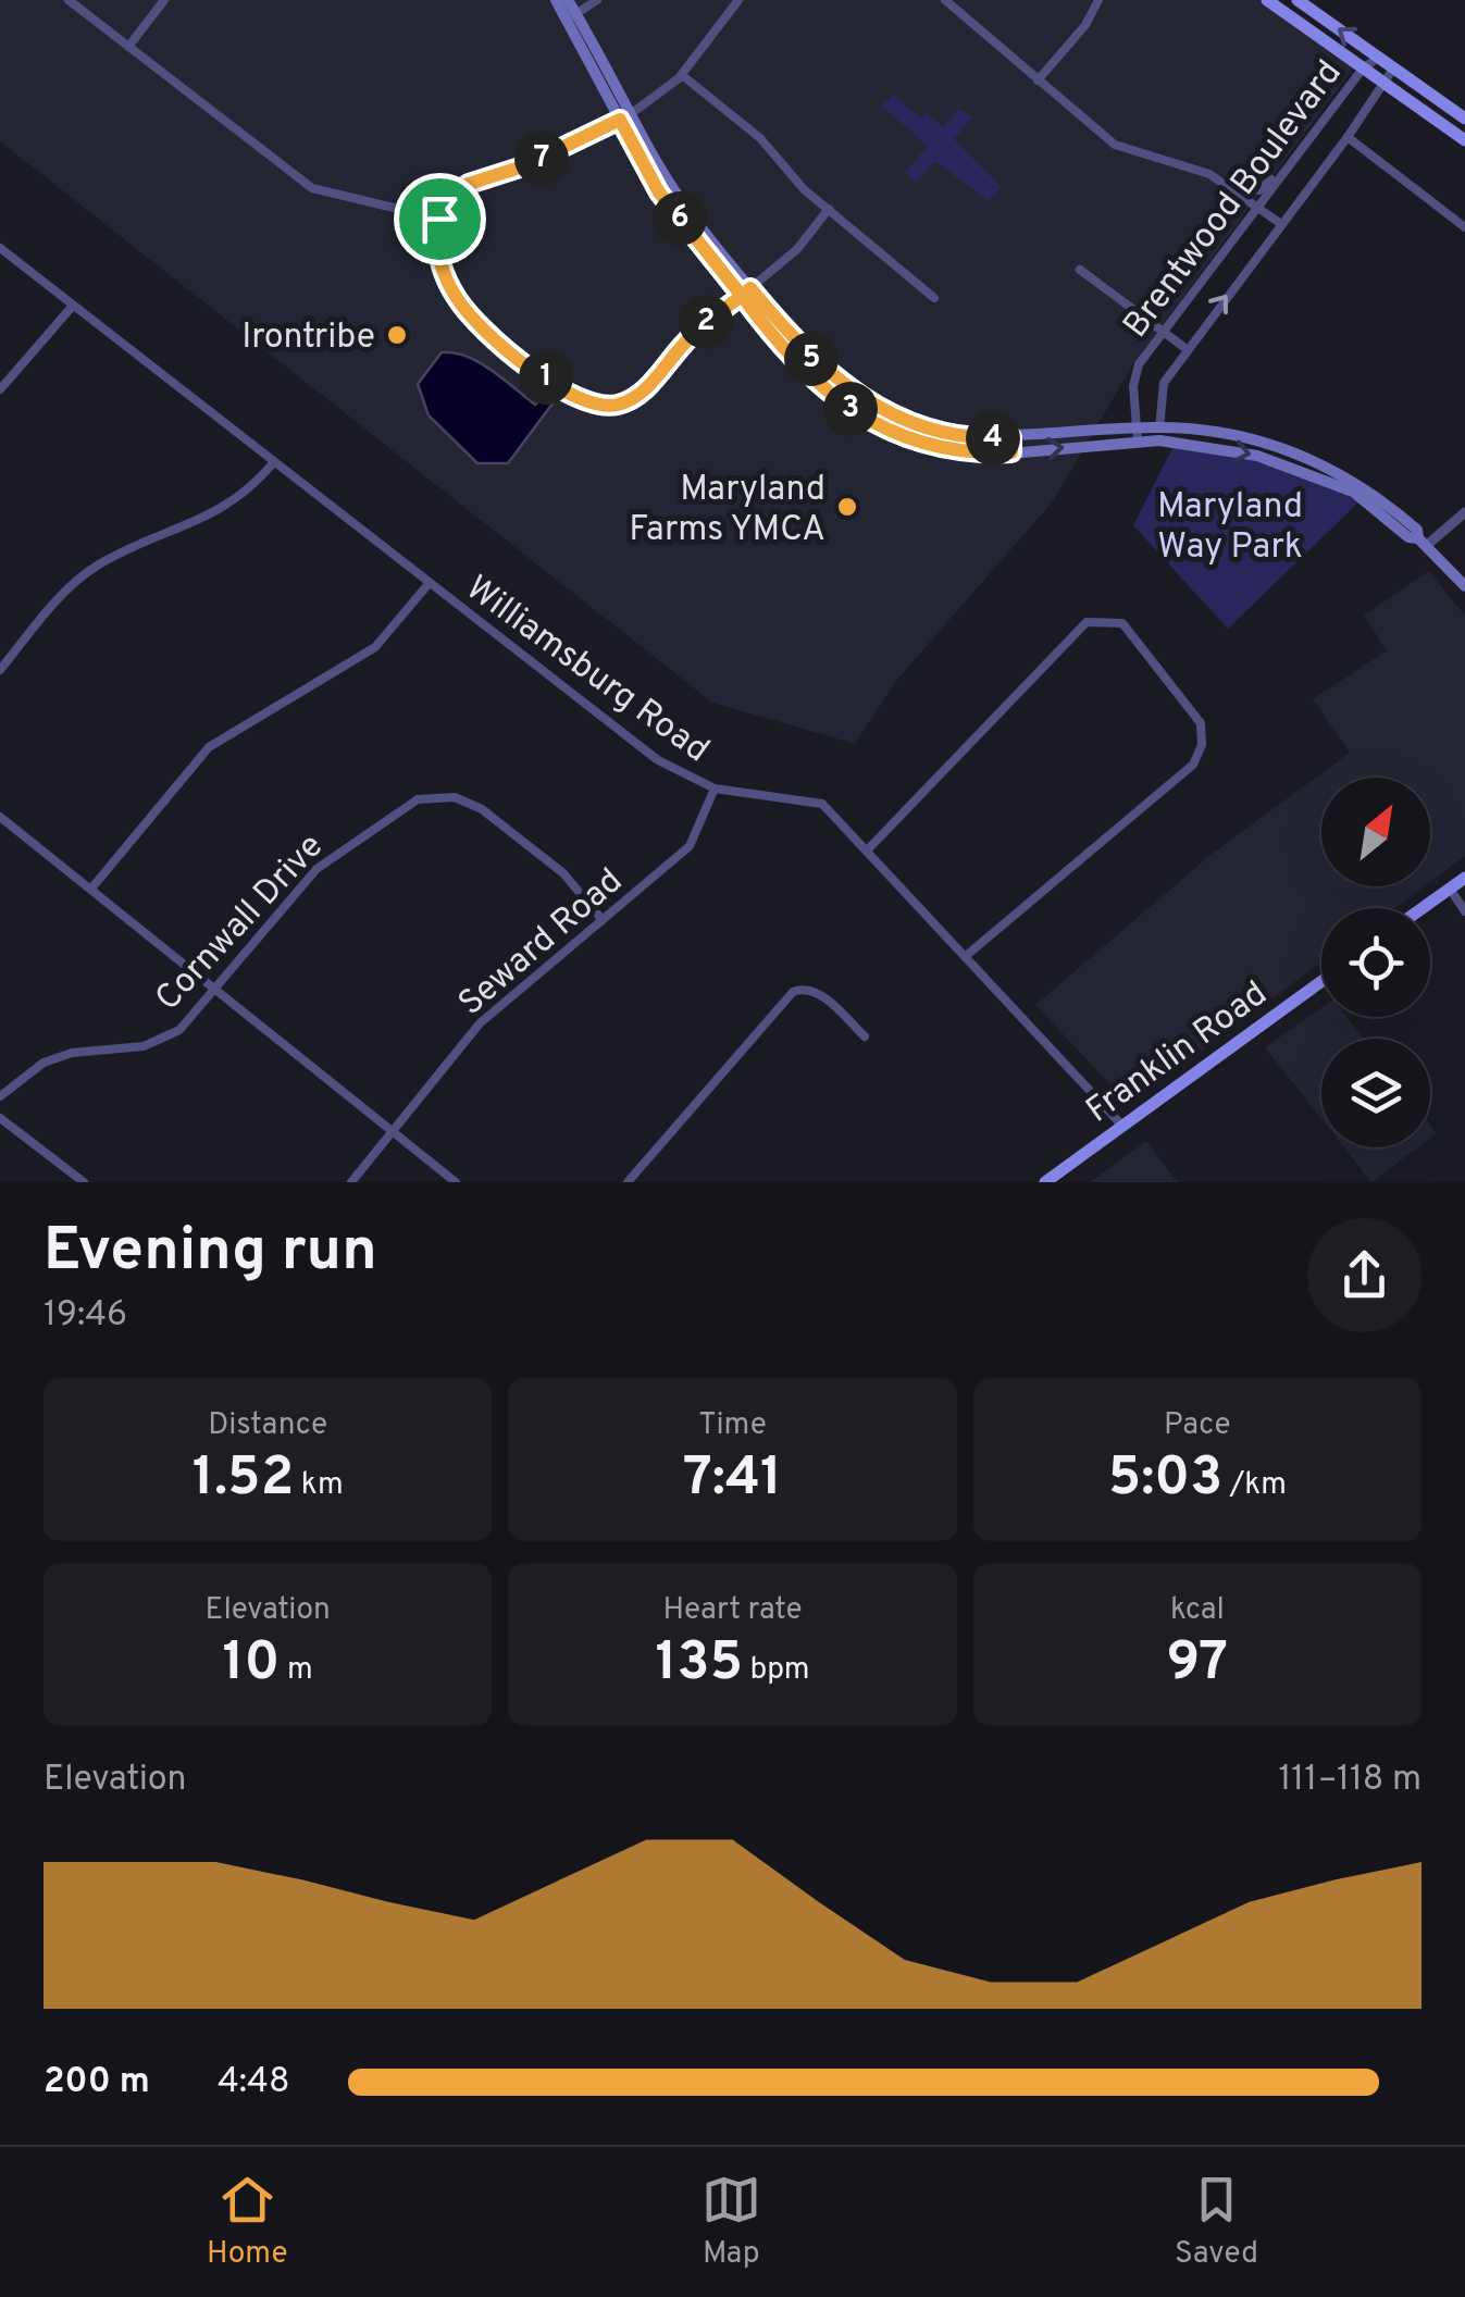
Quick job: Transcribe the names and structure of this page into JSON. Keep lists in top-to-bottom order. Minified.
{"streets":{"main road":["Franklin Road"],"street":["Brentwood Boulevard","Williamsburg Road","Cornwall Drive","Seward Road"]},"crossings":[["Williamsburg Road","Seward Road"],["Williamsburg Road","Franklin Road"],["Cornwall Drive","Seward Road"]],"parks":["Maryland Way Park"],"places":["Irontribe","Maryland Farms YMCA"],"north":"top right","page":{"pins":["7","6","2","5","1","3","4"],"heading":["Evening run","19:46"],"stats":[["Distance","1.52 km"],["Time","7:41"],["Pace","5:03 /km"],["Elevation","10 m"],["Heart rate","135 bpm"],["kcal","97"]],"chart":["Elevation","111–118 m"],"list":[{"name":"200 m","note":"4:48"}],"tabs":["Home","Map","Saved"]}}
